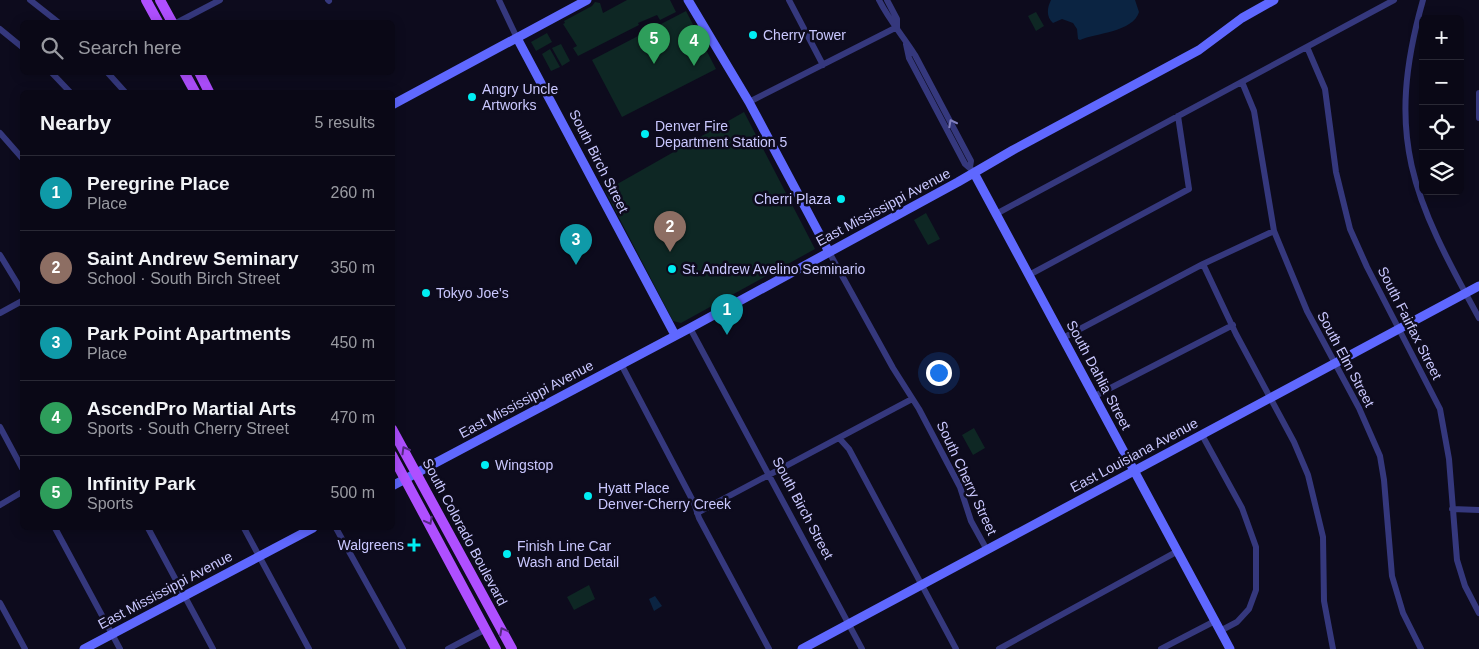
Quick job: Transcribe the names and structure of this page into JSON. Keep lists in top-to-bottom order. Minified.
{"streets":{"main road":["South Colorado Boulevard"],"street":["South Birch Street","East Mississippi Avenue","South Fairfax Street","South Elm Street","South Dahlia Street","East Louisiana Avenue","South Cherry Street"]},"crossings":[["South Birch Street","East Mississippi Avenue"],["South Birch Street","East Louisiana Avenue"],["East Mississippi Avenue","South Dahlia Street"],["East Mississippi Avenue","South Cherry Street"],["East Mississippi Avenue","South Colorado Boulevard"],["South Fairfax Street","East Louisiana Avenue"],["South Elm Street","East Louisiana Avenue"],["South Dahlia Street","East Louisiana Avenue"],["East Louisiana Avenue","South Cherry Street"]],"places":{"other":["Cherry Tower","Angry Uncle Artworks","Denver Fire Department Station 5","Cherri Plaza","St. Andrew Avelino Seminario","Tokyo Joe's","Wingstop","Hyatt Place Denver-Cherry Creek","Finish Line Car Wash and Detail"],"health":["Walgreens"]},"page":{"map_buttons":["+","−"],"search":"Search here","pins":["5","4","2","3","1"],"heading":["Nearby","5 results"],"list":[{"mark":"1","name":"Peregrine Place","note":"Place","value":"260 m"},{"mark":"2","name":"Saint Andrew Seminary","note":"School · South Birch Street","value":"350 m"},{"mark":"3","name":"Park Point Apartments","note":"Place","value":"450 m"},{"mark":"4","name":"AscendPro Martial Arts","note":"Sports · South Cherry Street","value":"470 m"},{"mark":"5","name":"Infinity Park","note":"Sports","value":"500 m"}]}}
